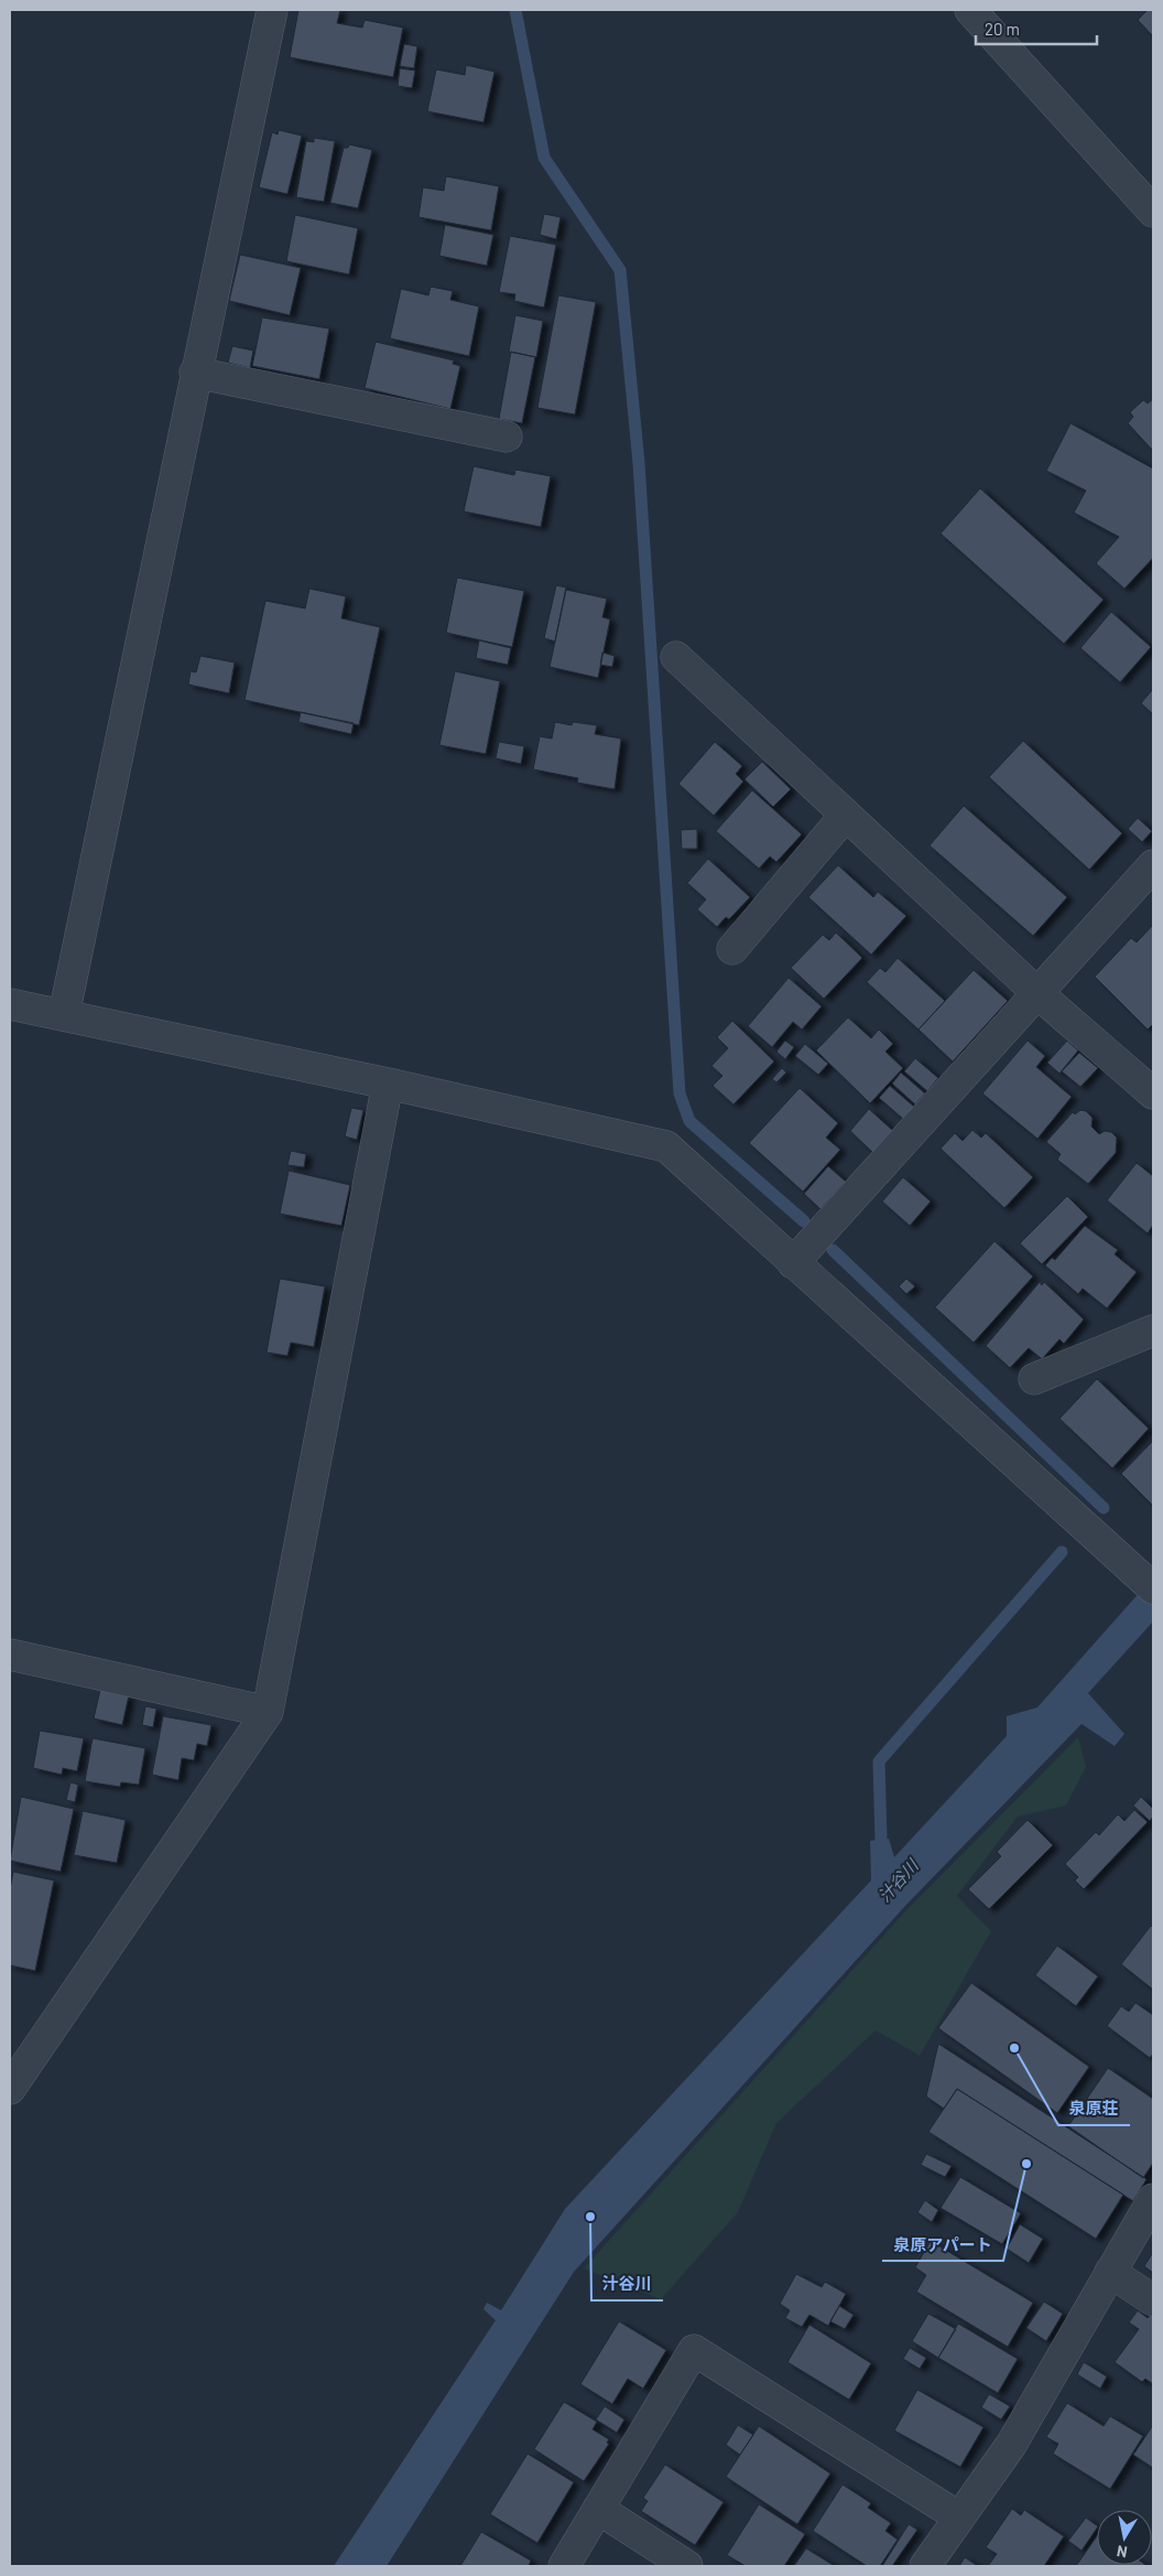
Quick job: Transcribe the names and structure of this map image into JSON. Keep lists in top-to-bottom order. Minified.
{"water":["汁谷川"],"places":["泉原荘","泉原アパート","汁谷川"],"scale_bar":"20 m","north":"bottom"}
